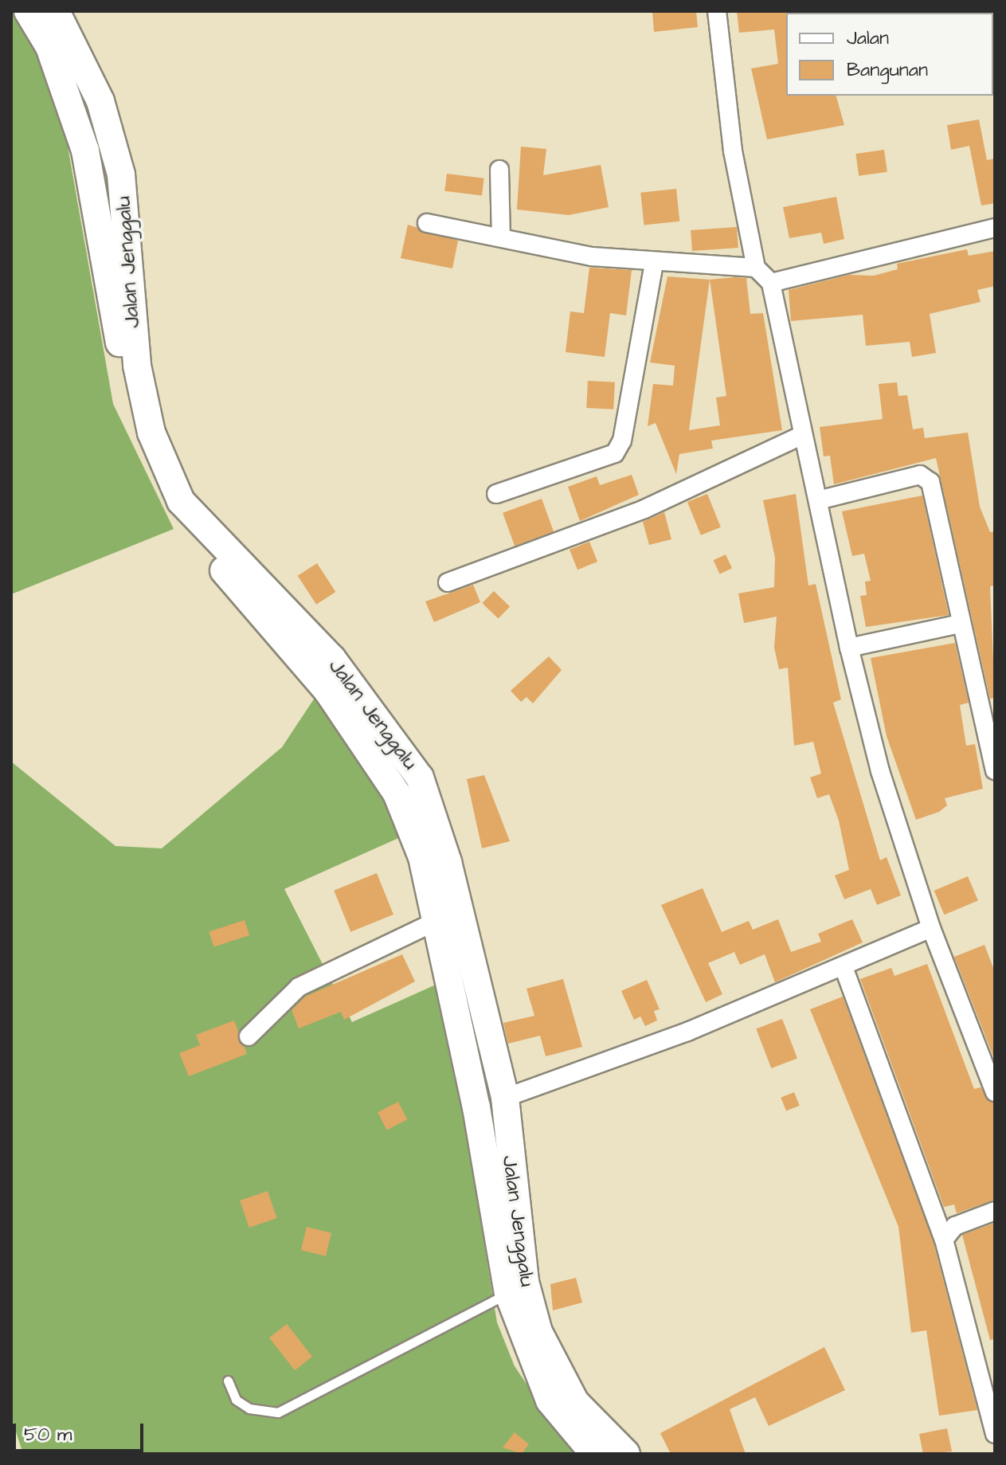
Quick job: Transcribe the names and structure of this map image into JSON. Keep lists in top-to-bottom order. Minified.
{"streets":{"main road":["Jalan Jenggalu"]},"legend":["Jalan","Bangunan"],"scale_bar":"50 m"}
